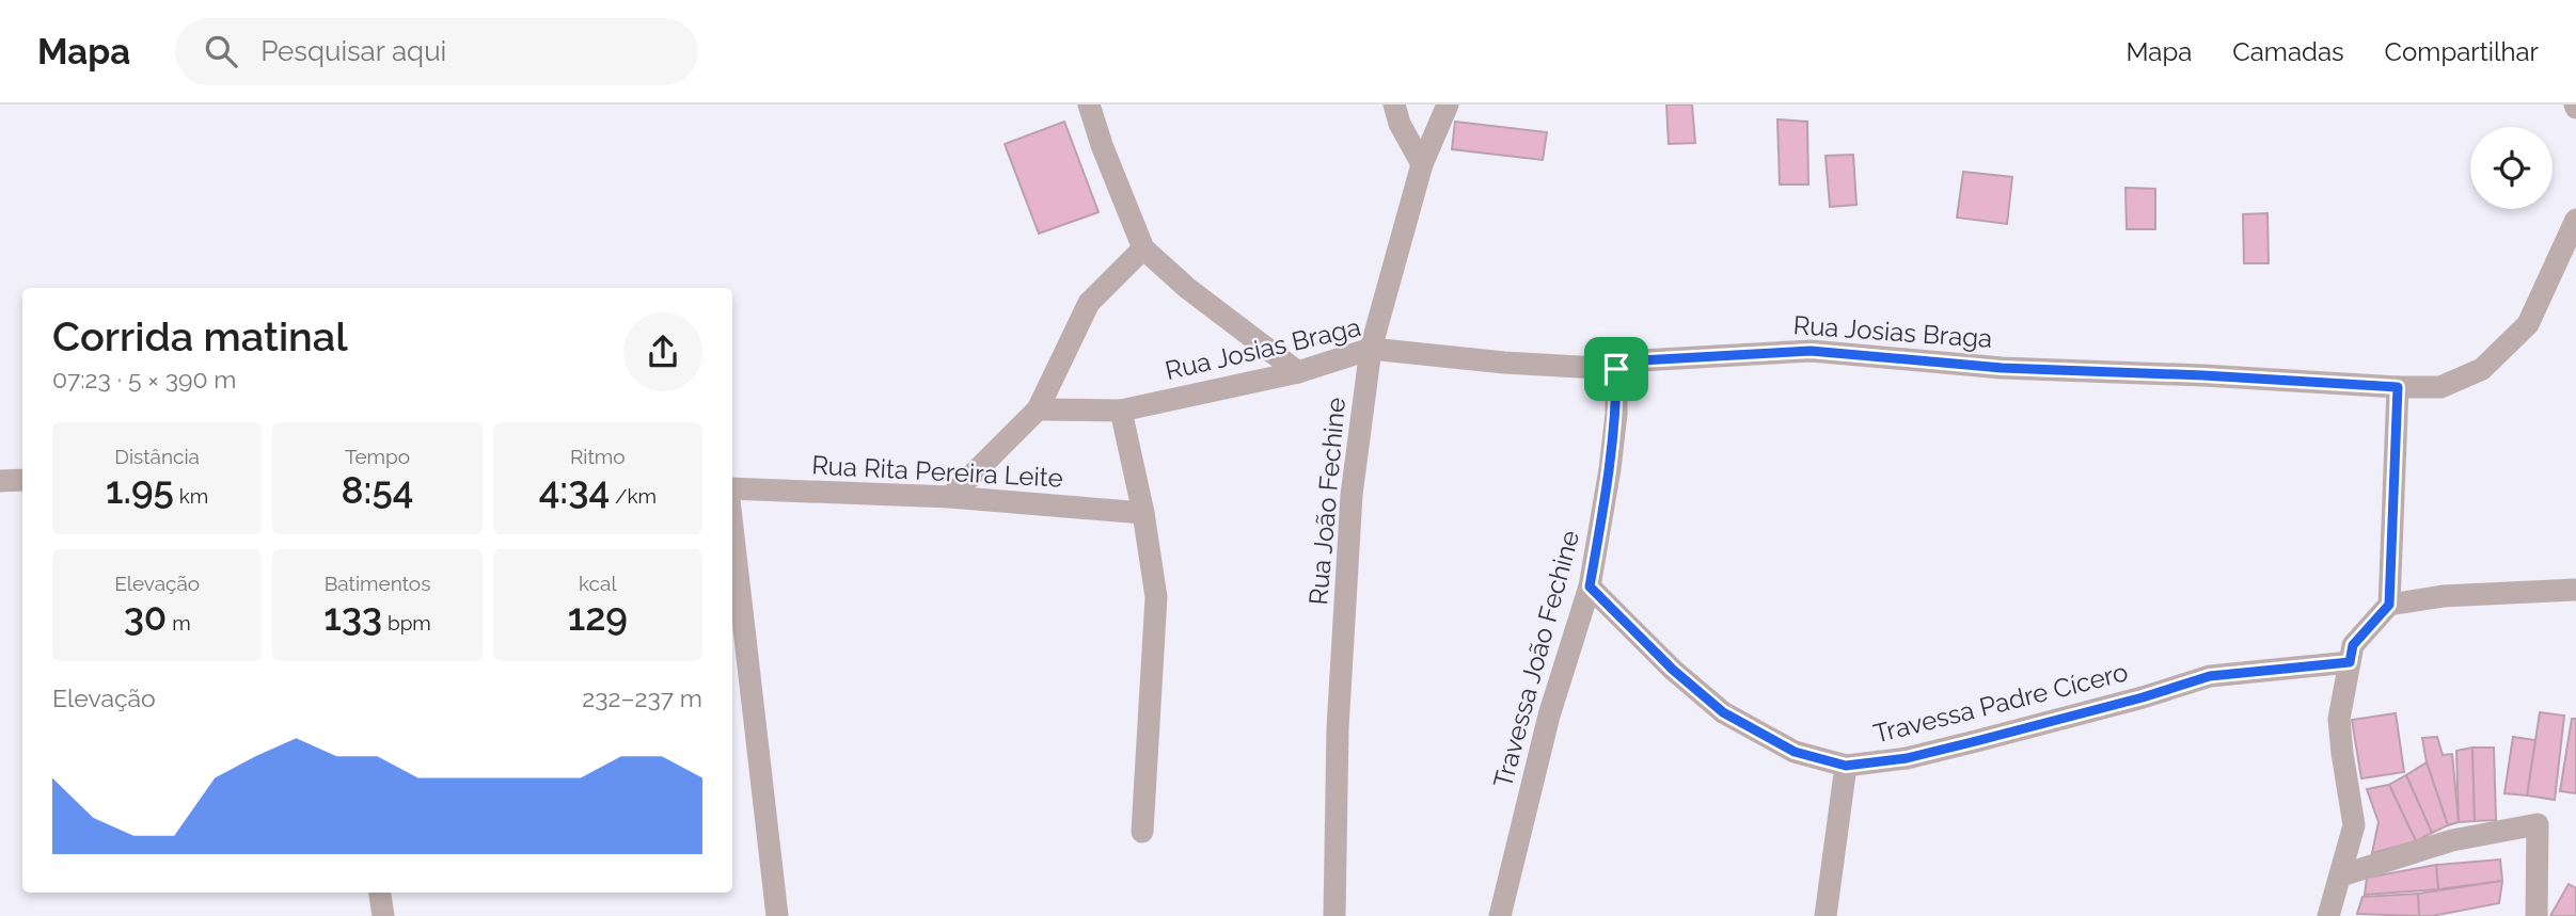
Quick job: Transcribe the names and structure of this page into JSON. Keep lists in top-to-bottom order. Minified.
{"streets":{"street":["Rua Josias Braga","Rua Rita Pereira Leite","Rua João Fechine","Travessa João Fechine","Travessa Padre Cícero"]},"crossings":[["Rua Josias Braga","Rua João Fechine"],["Rua Josias Braga","Travessa João Fechine"],["Travessa João Fechine","Travessa Padre Cícero"]],"page":{"header":"Mapa","search":"Pesquisar aqui","nav":["Mapa","Camadas","Compartilhar"],"heading":["Corrida matinal","07:23 · 5 × 390 m"],"stats":[["Distância","1.95 km"],["Tempo","8:54"],["Ritmo","4:34 /km"],["Elevação","30 m"],["Batimentos","133 bpm"],["kcal","129"]],"chart":["Elevação","232–237 m"]}}
